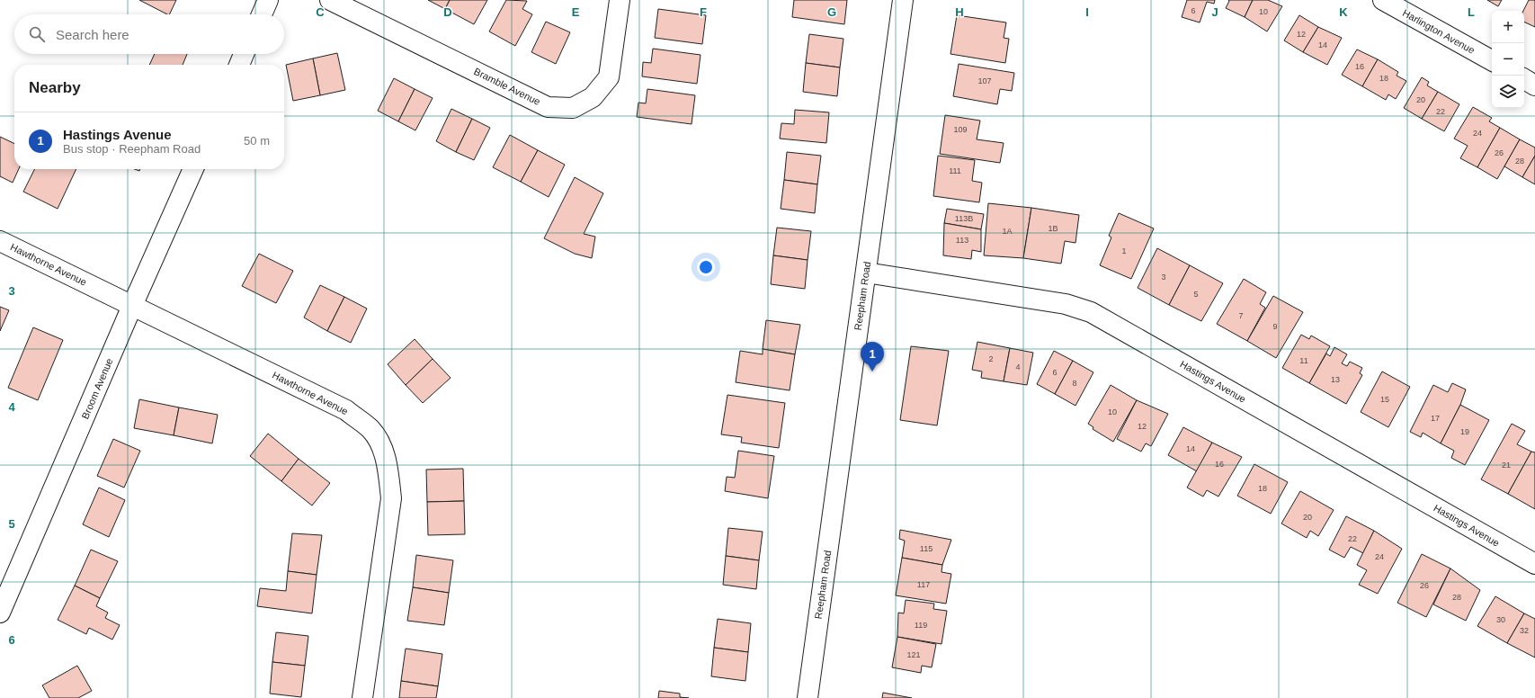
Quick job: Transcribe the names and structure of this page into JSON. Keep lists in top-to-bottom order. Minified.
{"streets":{"street":["Harlington Avenue","Bramble Avenue","Hawthorne Avenue","Reepham Road","Hastings Avenue","Broom Avenue"]},"crossings":[["Hawthorne Avenue","Broom Avenue"],["Reepham Road","Hastings Avenue"]],"house_numbers":["6","10","12","14","16","18","107","20","22","109","24","26","28","111","113B","1B","1A","113","1","3","5","7","9","2","11","4","6","13","8","15","10","17","12","19","14","16","21","18","20","22","115","24","117","26","28","30","119","32","121"],"page":{"map_buttons":["+","−"],"search":"Search here","heading":"Nearby","list":[{"mark":"1","name":"Hastings Avenue","note":"Bus stop · Reepham Road","value":"50 m"}],"pins":"1"},"grid":{"columns":["C","D","E","F","G","H","I","J","K","L"],"rows":["3","4","5","6"]}}
